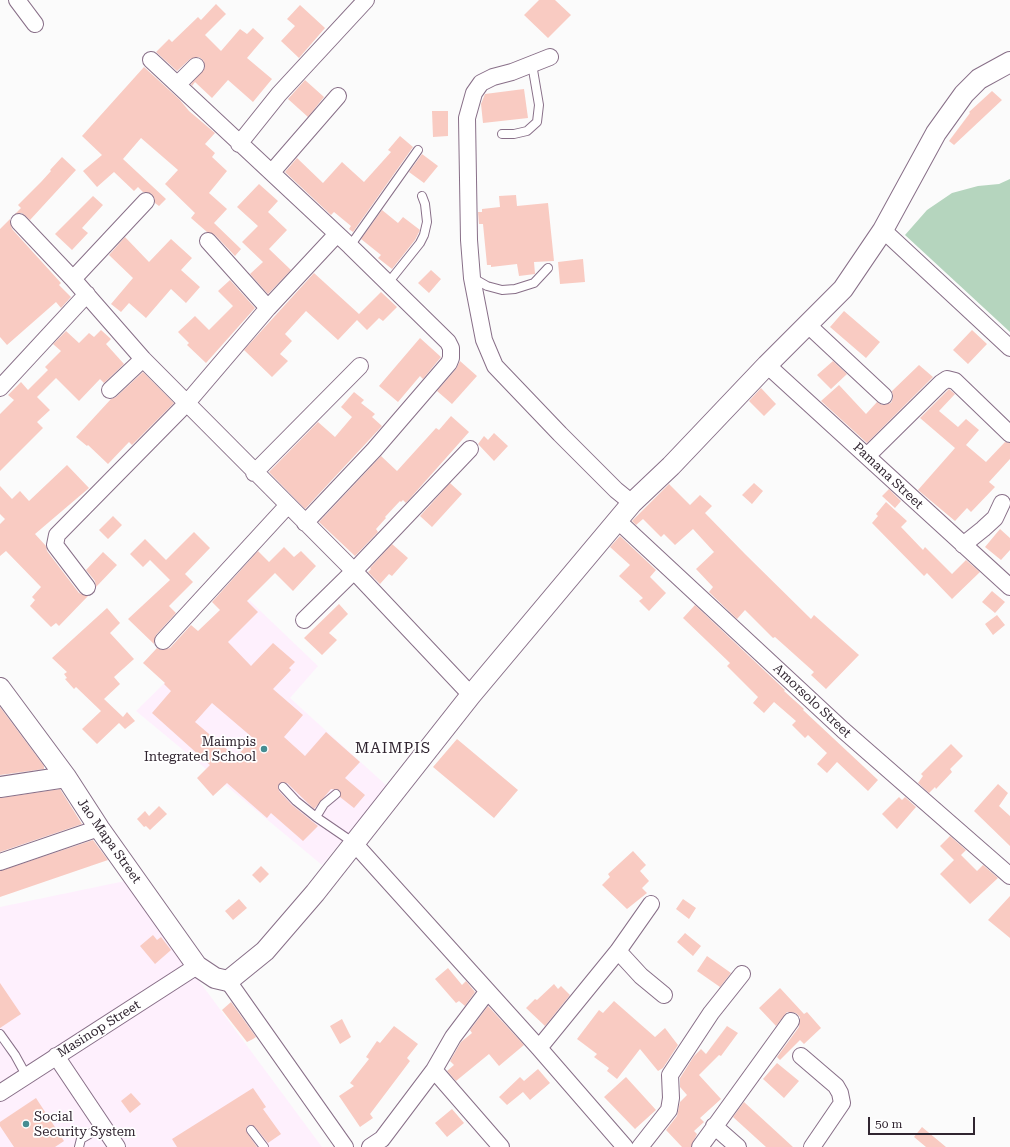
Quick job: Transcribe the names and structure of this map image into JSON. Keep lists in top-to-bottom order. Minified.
{"streets":{"street":["Pamana Street","Amorsolo Street","Jao Mapa Street","Masinop Street"]},"crossings":[["Jao Mapa Street","Masinop Street"]],"districts":["MAIMPIS"],"places":["Maimpis Integrated School","Social Security System"],"scale_bar":"50 m"}
